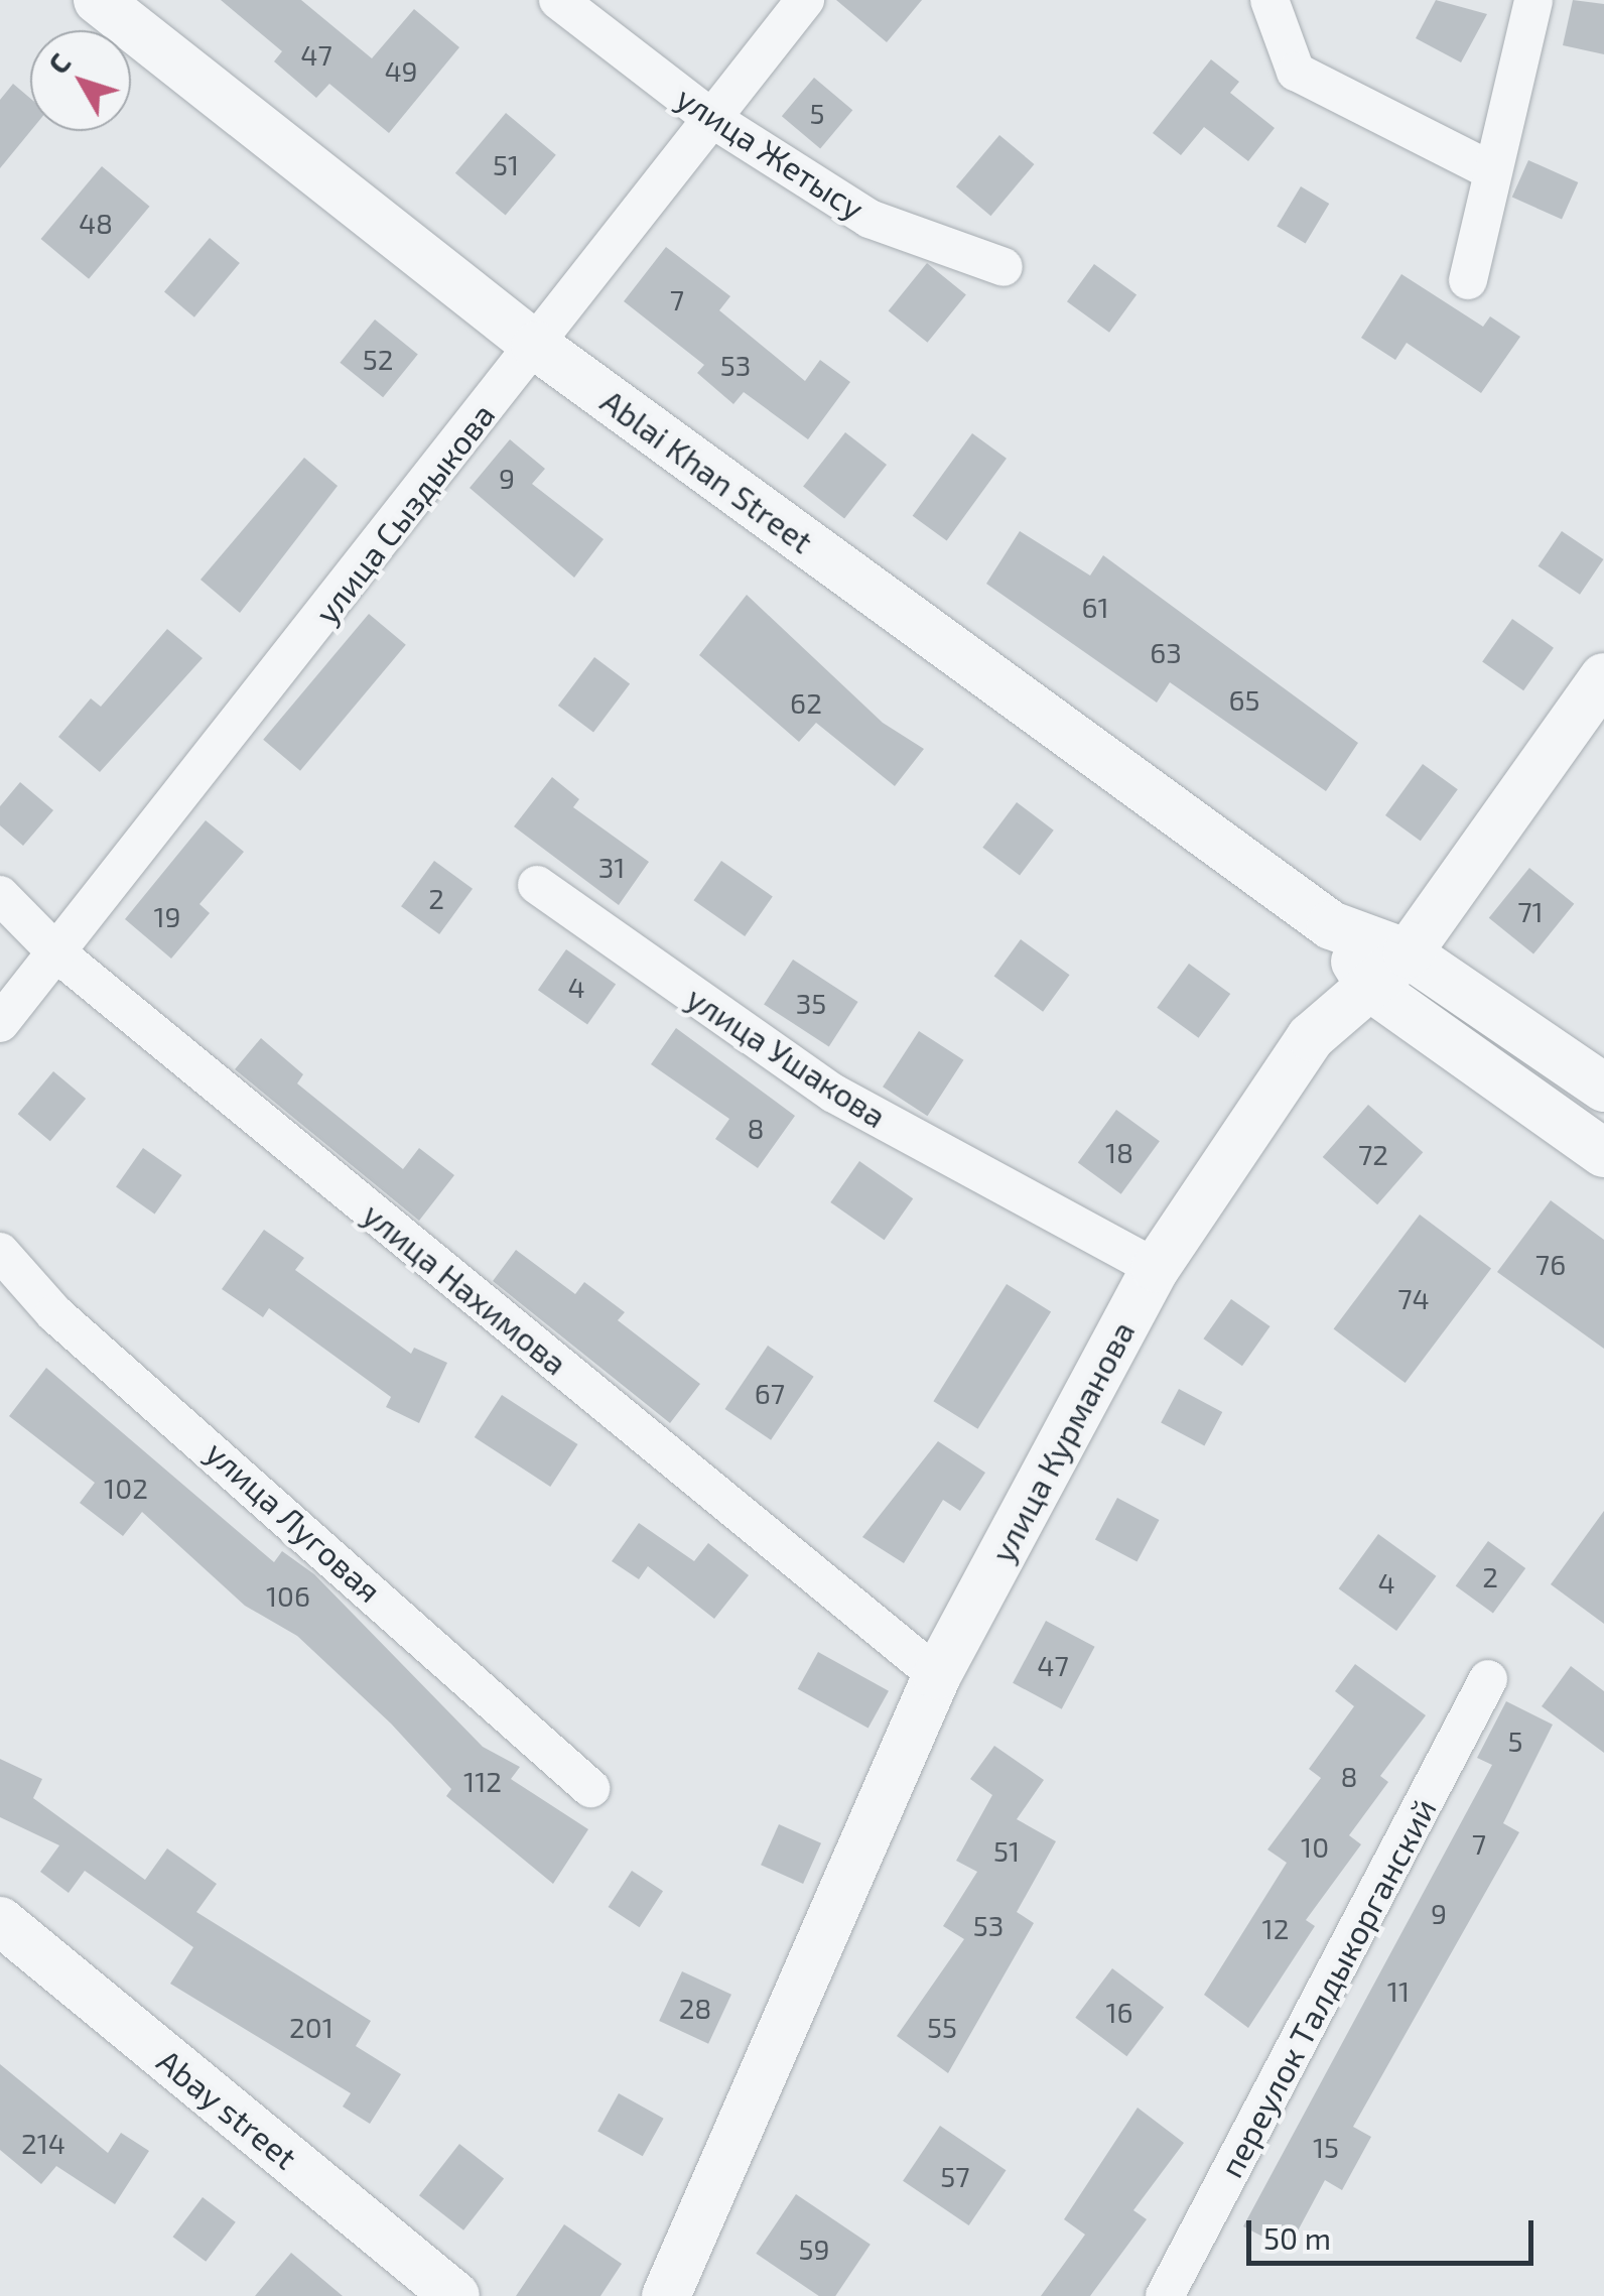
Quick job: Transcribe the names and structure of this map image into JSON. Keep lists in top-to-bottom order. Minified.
{"streets":{"street":["улица Жетысу","Ablai Khan Street","улица Сыздыкова","улица Ушакова","улица Нахимова","улица Курманова","улица Луговая","переулок Талдыкорганский","Abay street"]},"crossings":[["улица Жетысу","улица Сыздыкова"],["Ablai Khan Street","улица Сыздыкова"],["Ablai Khan Street","улица Курманова"],["улица Сыздыкова","улица Нахимова"],["улица Ушакова","улица Курманова"],["улица Нахимова","улица Курманова"]],"house_numbers":["47","49","5","51","48","7","52","53","9","61","63","65","62","31","2","71","19","4","35","8","18","72","76","74","67","102","2","4","106","47","5","8","112","7","10","51","9","53","12","11","28","16","201","55","214","15","57","59"],"scale_bar":"50 m","north":"top left"}
